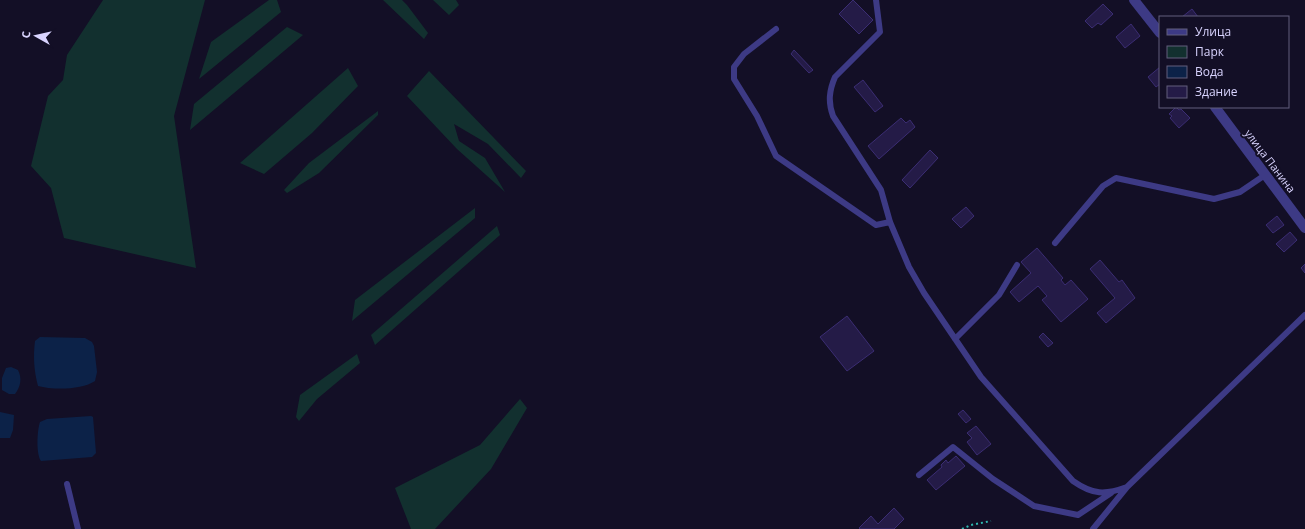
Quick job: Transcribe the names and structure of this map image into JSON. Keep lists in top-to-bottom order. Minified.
{"streets":{"street":["улица Панина"]},"legend":["Улица","Парк","Вода","Здание"],"north":"left"}
